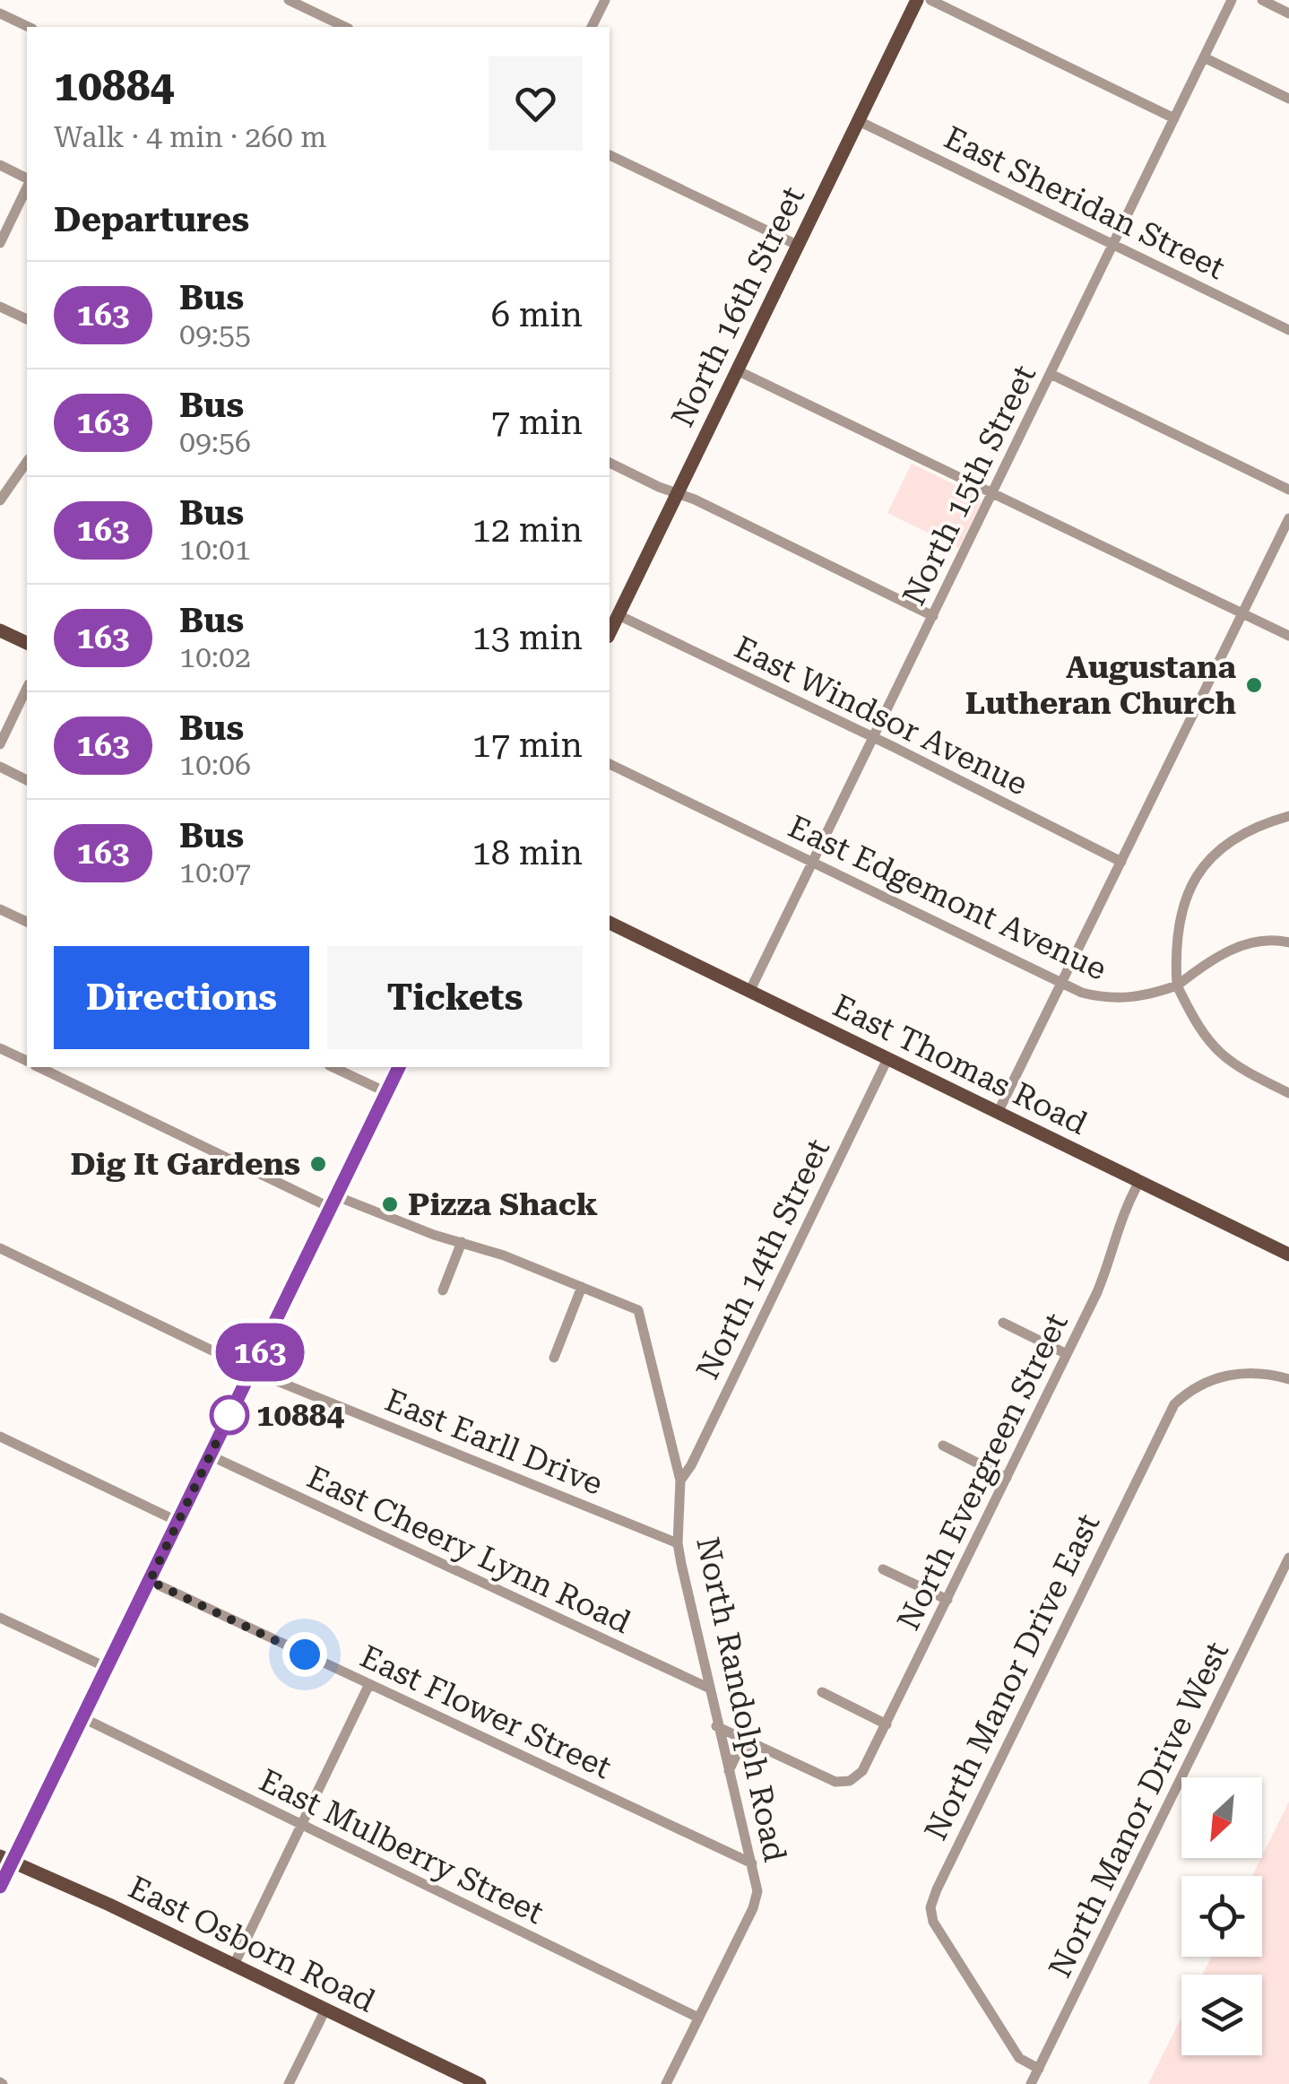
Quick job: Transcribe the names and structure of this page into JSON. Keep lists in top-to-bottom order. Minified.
{"streets":{"main road":["North 16th Street","East Thomas Road","East Osborn Road"],"street":["East Sheridan Street","North 15th Street","East Windsor Avenue","East Edgemont Avenue","North 14th Street","East Earll Drive","North Evergreen Street","East Cheery Lynn Road","North Manor Drive East","North Randolph Road","East Flower Street","North Manor Drive West","East Mulberry Street"]},"crossings":[["East Sheridan Street","North 16th Street"],["East Sheridan Street","North 15th Street"],["North 16th Street","East Windsor Avenue"],["North 15th Street","East Windsor Avenue"],["North 15th Street","East Edgemont Avenue"],["North 15th Street","East Thomas Road"],["East Thomas Road","North 14th Street"],["East Thomas Road","North Evergreen Street"],["North 14th Street","North Randolph Road"],["East Earll Drive","North Randolph Road"],["East Cheery Lynn Road","North Randolph Road"],["North Manor Drive East","North Manor Drive West"],["North Randolph Road","East Flower Street"],["North Randolph Road","East Mulberry Street"]],"places":["Augustana Lutheran Church","Dig It Gardens","Pizza Shack","10884"],"lines":["bus line 163"],"north":"bottom left","page":{"on_map":"163","heading":[["10884","Walk · 4 min · 260 m"],"Departures"],"list":[{"mark":"163","name":"Bus","note":"09:55","value":"6 min"},{"mark":"163","name":"Bus","note":"09:56","value":"7 min"},{"mark":"163","name":"Bus","note":"10:01","value":"12 min"},{"mark":"163","name":"Bus","note":"10:02","value":"13 min"},{"mark":"163","name":"Bus","note":"10:06","value":"17 min"},{"mark":"163","name":"Bus","note":"10:07","value":"18 min"}],"buttons":["Directions","Tickets"]}}
